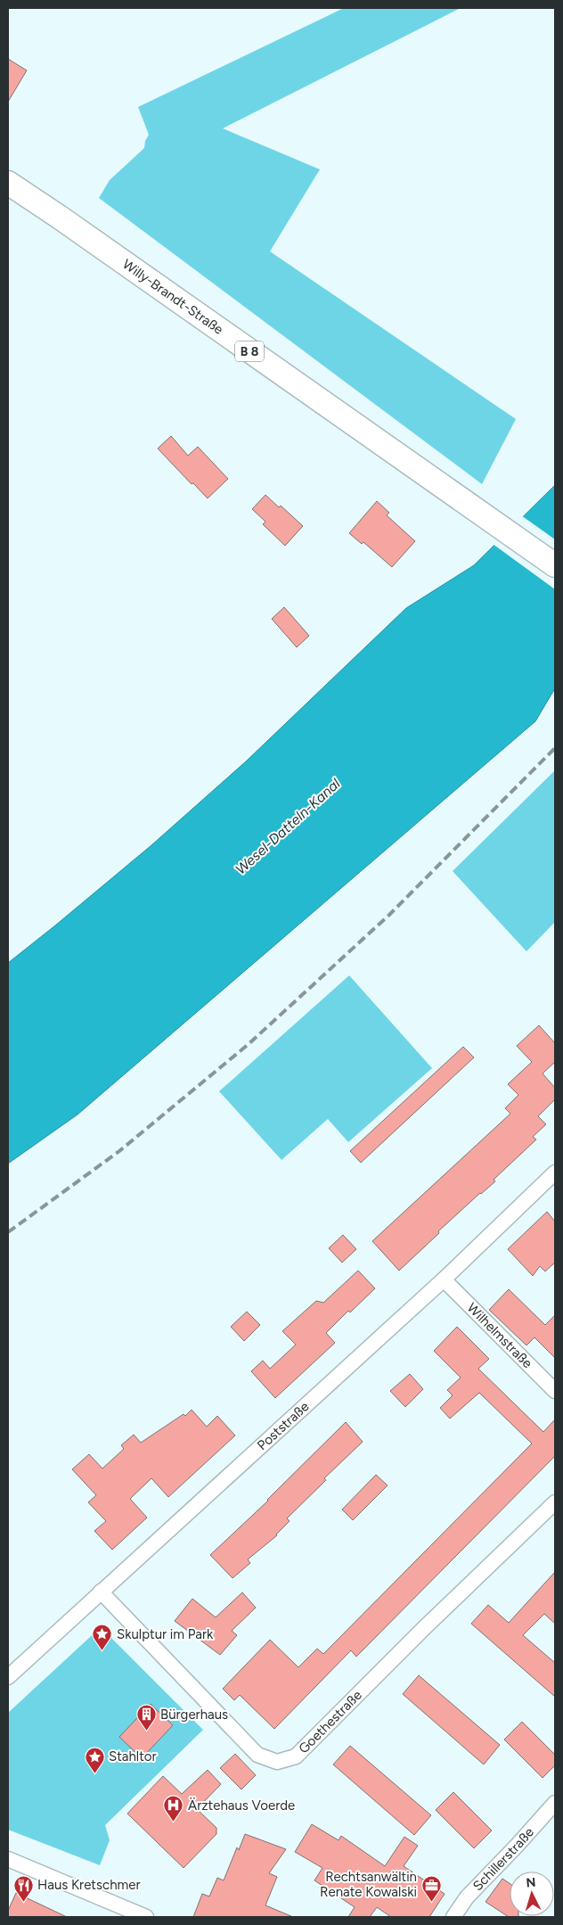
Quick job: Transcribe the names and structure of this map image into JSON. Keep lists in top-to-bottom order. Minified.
{"streets":{"main road":["Willy-Brandt-Straße","B 8"],"street":["Wilhelmstraße","Poststraße","Goethestraße","Schillerstraße"]},"crossings":[["Wilhelmstraße","Poststraße"],["Poststraße","Goethestraße"]],"water":["Wesel-Datteln-Kanal"],"places":{"place":["Skulptur im Park","Stahltor"],"building":["Bürgerhaus"],"hospital":["Ärztehaus Voerde"],"restaurant":["Haus Kretschmer"],"office":["Rechtsanwältin Renate Kowalski"]},"north":"top"}
